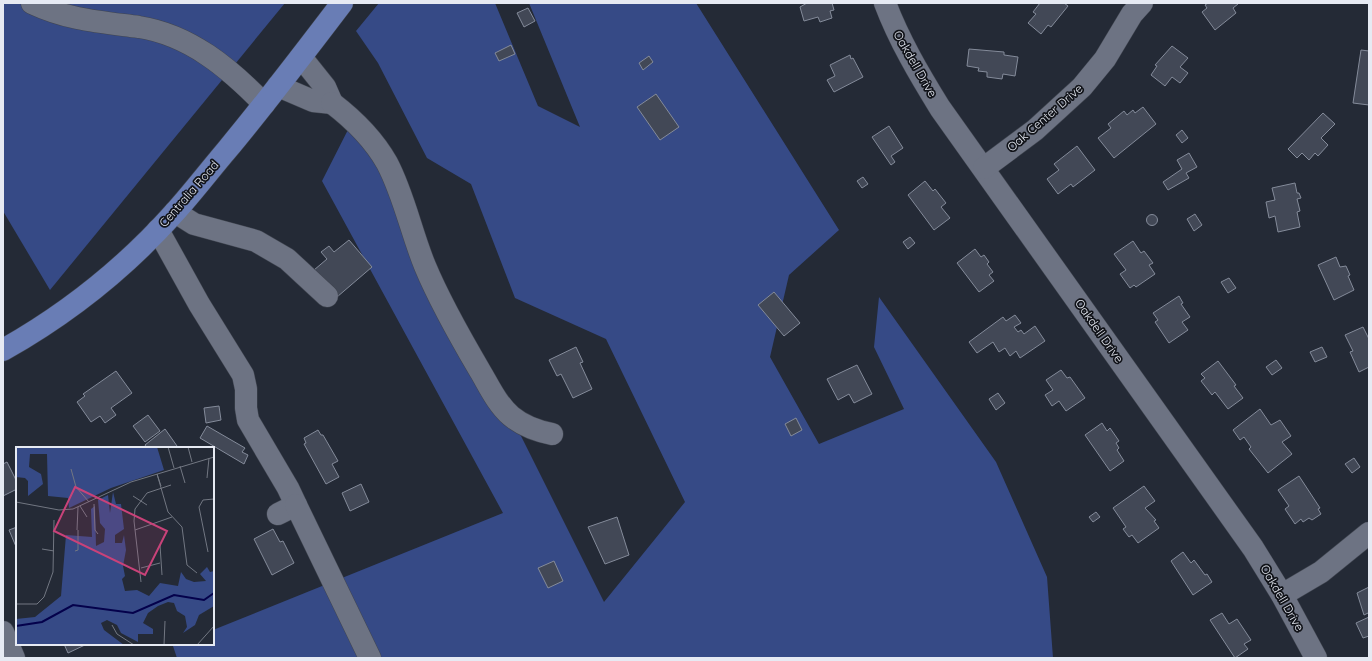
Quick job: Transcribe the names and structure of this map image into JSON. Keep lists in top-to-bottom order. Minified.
{"streets":{"main road":["Centralia Road"],"street":["Oakdell Drive","Oak Center Drive"]},"crossings":[["Oakdell Drive","Oak Center Drive"]]}
